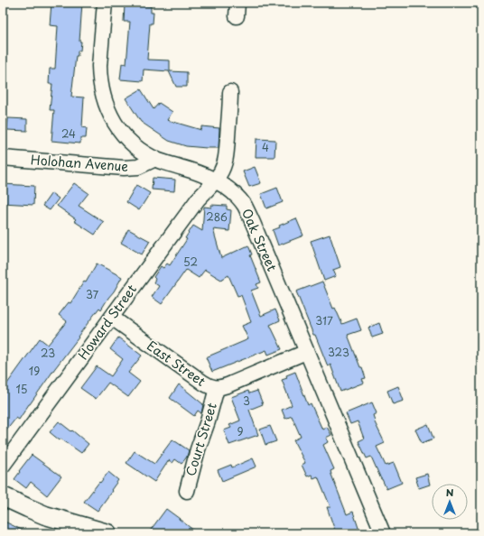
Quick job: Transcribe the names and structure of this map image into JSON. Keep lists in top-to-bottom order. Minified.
{"streets":{"street":["Holohan Avenue","Oak Street","Howard Street","East Street","Court Street"]},"crossings":[["Holohan Avenue","Oak Street"],["Oak Street","Howard Street"],["Oak Street","East Street"],["Howard Street","East Street"],["East Street","Court Street"]],"house_numbers":["24","4","286","52","37","317","323","23","19","15","3","9"],"north":"top"}
